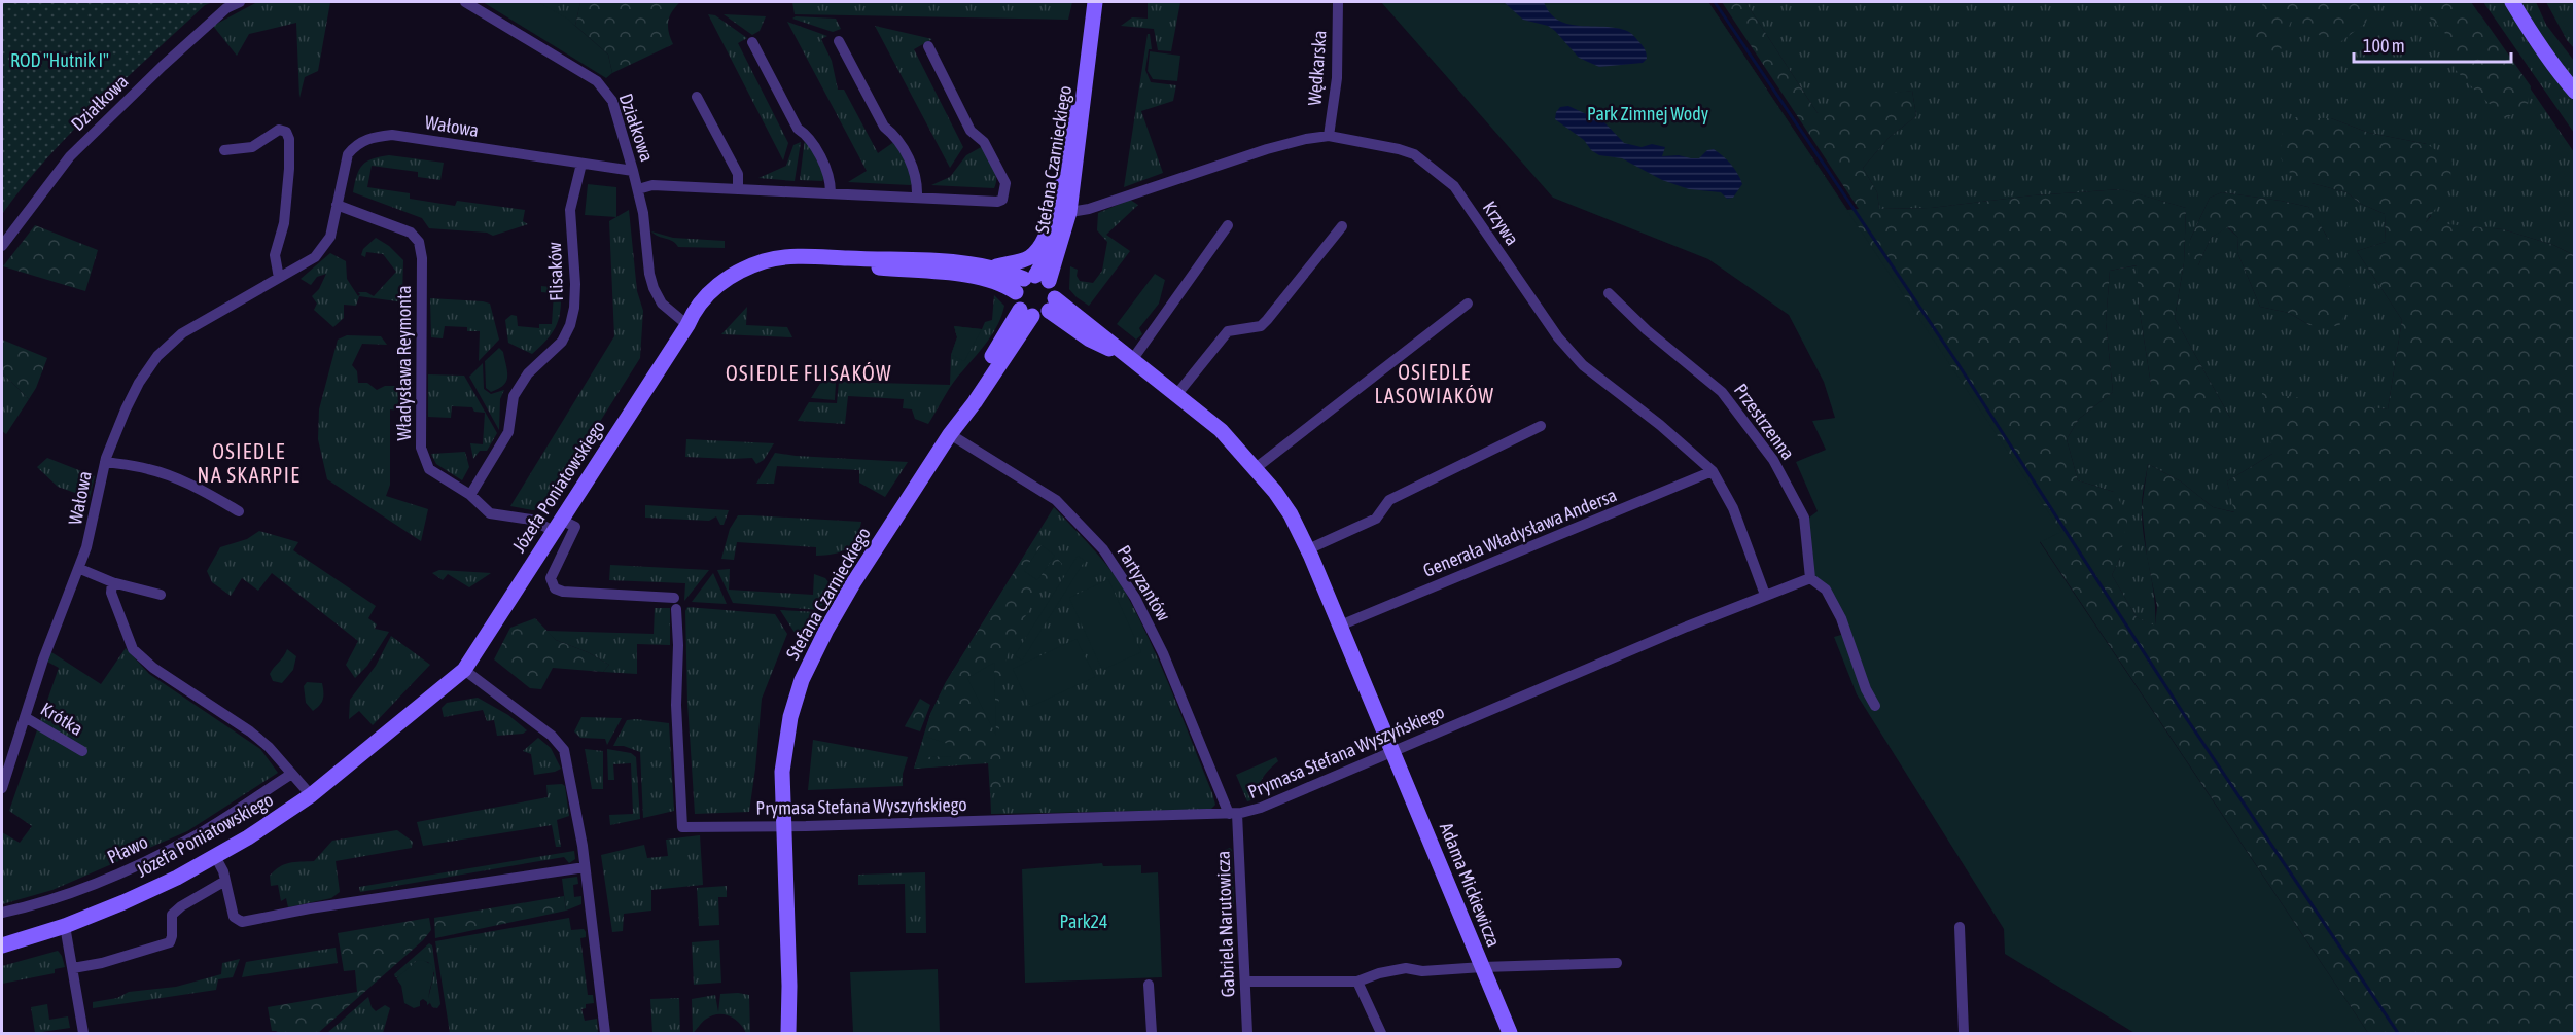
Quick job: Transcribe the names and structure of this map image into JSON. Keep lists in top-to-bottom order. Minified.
{"streets":{"street":["Wędkarska","Działkowa","Wałowa","Stefana Czarnieckiego","Krzywa","Flisaków","Władysława Reymonta","Przestrzenna","Józefa Poniatowskiego","Generała Władysława Andersa","Partyzantów","Krótka","Prymasa Stefana Wyszyńskiego","Pławo","Adama Mickiewicza","Gabriela Narutowicza"]},"crossings":[["Wędkarska","Krzywa"],["Działkowa","Wałowa"],["Działkowa","Józefa Poniatowskiego"],["Wałowa","Flisaków"],["Wałowa","Władysława Reymonta"],["Wałowa","Krótka"],["Stefana Czarnieckiego","Krzywa"],["Stefana Czarnieckiego","Józefa Poniatowskiego"],["Stefana Czarnieckiego","Partyzantów"],["Stefana Czarnieckiego","Prymasa Stefana Wyszyńskiego"],["Krzywa","Generała Władysława Andersa"],["Krzywa","Prymasa Stefana Wyszyńskiego"],["Flisaków","Władysława Reymonta"],["Władysława Reymonta","Józefa Poniatowskiego"],["Przestrzenna","Prymasa Stefana Wyszyńskiego"],["Generała Władysława Andersa","Adama Mickiewicza"],["Partyzantów","Prymasa Stefana Wyszyńskiego"],["Partyzantów","Gabriela Narutowicza"],["Prymasa Stefana Wyszyńskiego","Adama Mickiewicza"],["Prymasa Stefana Wyszyńskiego","Gabriela Narutowicza"]],"districts":["OSIEDLE LASOWIAKÓW","OSIEDLE FLISAKÓW","OSIEDLE NA SKARPIE"],"parks":["ROD \"Hutnik I\"","Park Zimnej Wody","Park24"],"scale_bar":"100 m"}
